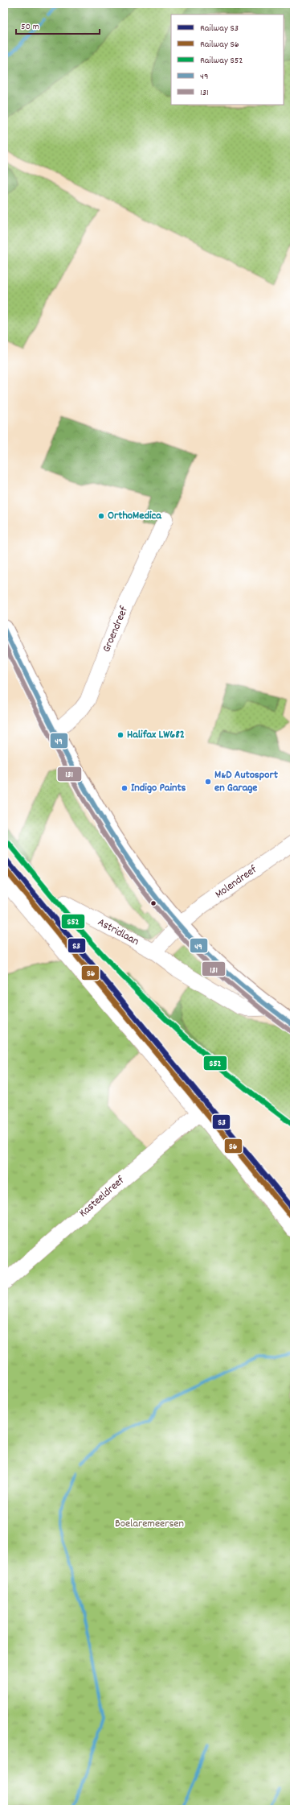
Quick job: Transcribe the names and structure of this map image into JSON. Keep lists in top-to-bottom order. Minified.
{"streets":{"street":["Groendreef","Molendreef","Astridlaan","Kasteeldreef"]},"parks":["Boelaremeersen"],"places":["OrthoMedica","Halifax LW682","M&D Autosport en Garage","Indigo Paints"],"lines":["transit line 49","transit line 131","rail line S52","rail line S3","rail line S6"],"legend":["Railway S3","Railway S6","Railway S52","49","131"],"scale_bar":"50 m"}
